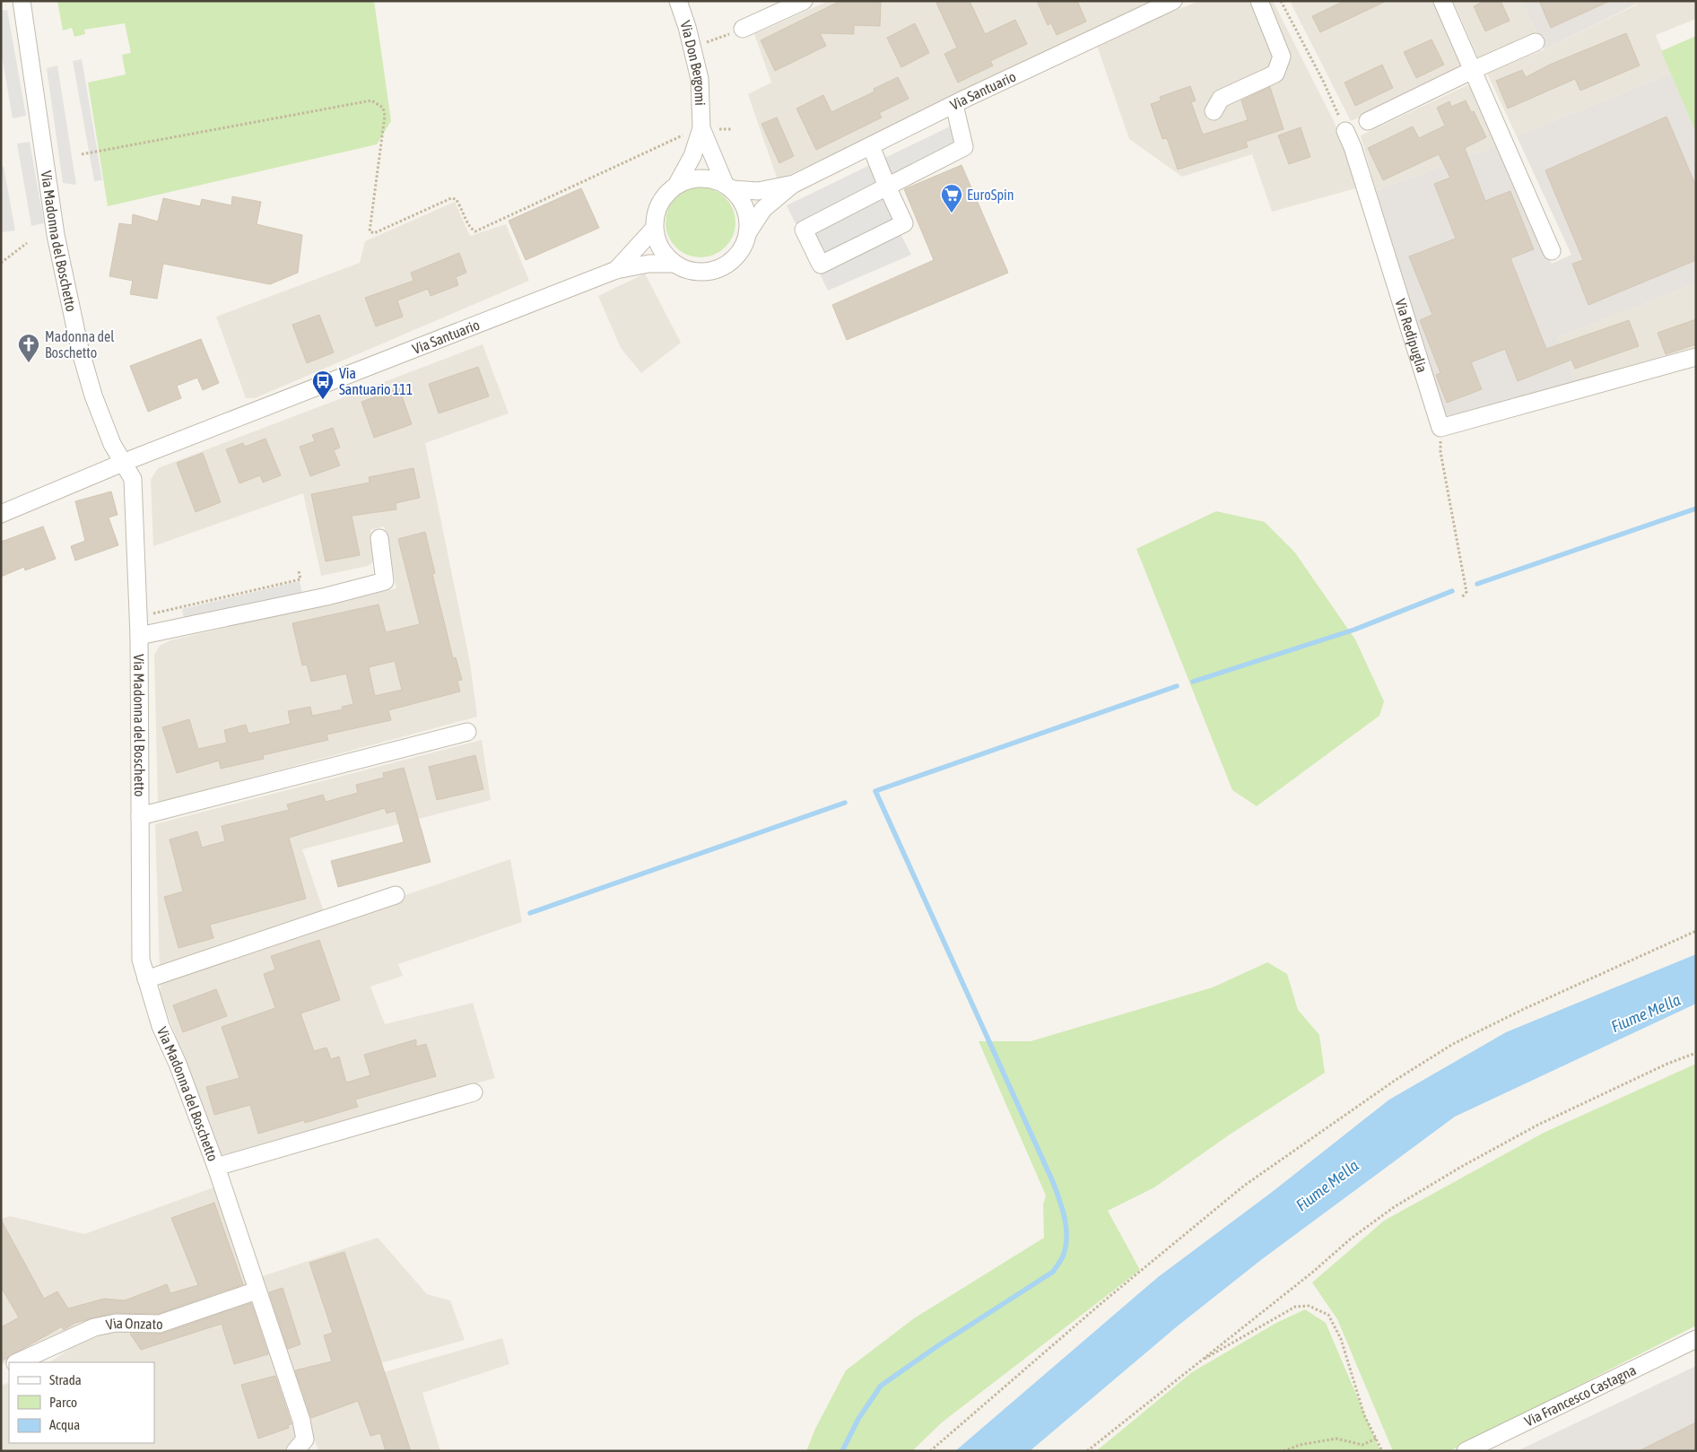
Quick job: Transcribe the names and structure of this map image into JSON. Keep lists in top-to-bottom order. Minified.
{"streets":{"street":["Via Don Bergomi","Via Santuario","Via Madonna del Boschetto","Via Redipuglia","Via Onzato","Via Francesco Castagna"]},"crossings":[["Via Don Bergomi","Via Santuario"],["Via Santuario","Via Madonna del Boschetto"],["Via Madonna del Boschetto","Via Onzato"]],"water":["Fiume Mella"],"places":{"supermarket":["EuroSpin"],"church":["Madonna del Boschetto"],"bus stop":["Via Santuario 111"]},"legend":["Strada","Parco","Acqua"]}
